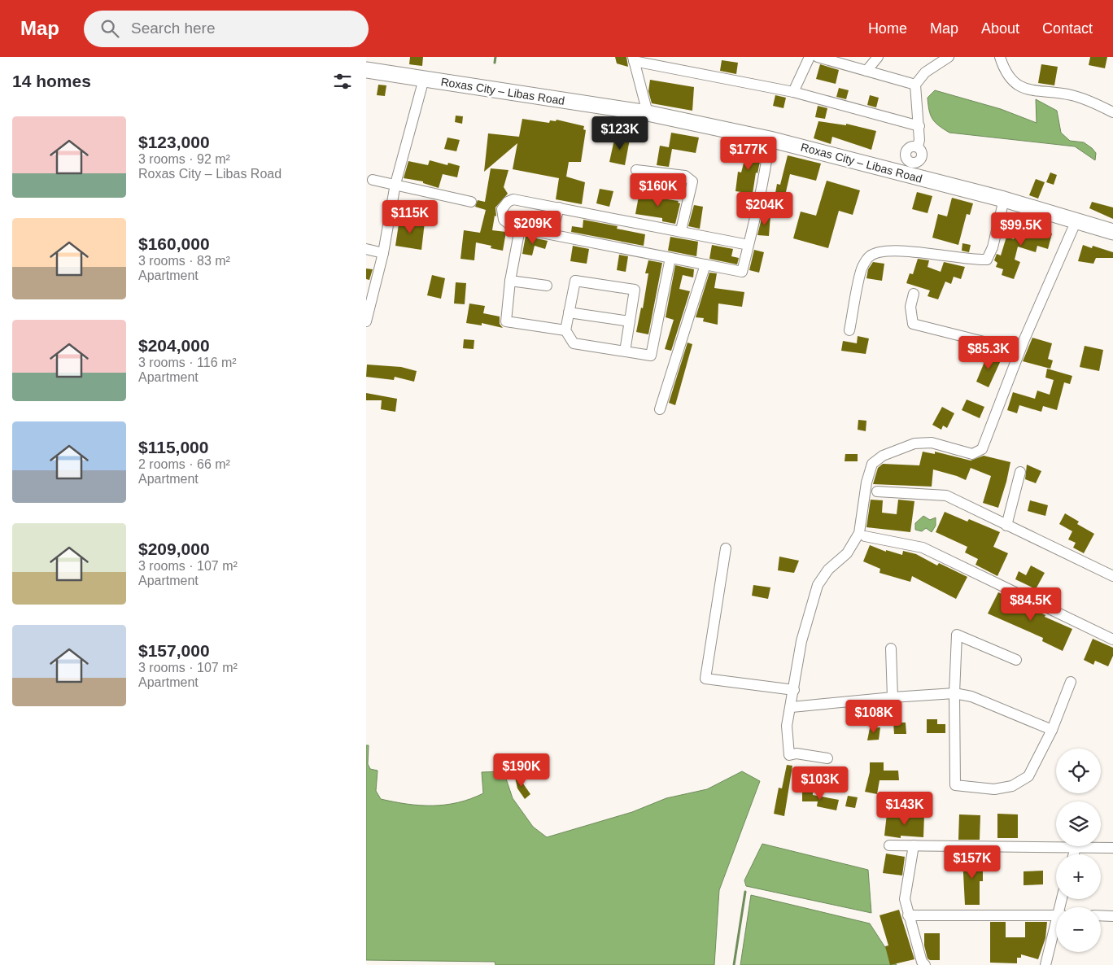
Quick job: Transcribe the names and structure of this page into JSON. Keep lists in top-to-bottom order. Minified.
{"streets":{"main road":["Roxas City – Libas Road"]},"page":{"header":"Map","search":"Search here","nav":["Home","Map","About","Contact"],"heading":"14 homes","list":[{"name":"$123,000","note":"3 rooms · 92 m² · Roxas City – Libas Road"},{"name":"$160,000","note":"3 rooms · 83 m² · Apartment"},{"name":"$204,000","note":"3 rooms · 116 m² · Apartment"},{"name":"$115,000","note":"2 rooms · 66 m² · Apartment"},{"name":"$209,000","note":"3 rooms · 107 m² · Apartment"},{"name":"$157,000","note":"3 rooms · 107 m² · Apartment"}],"price":["$123K","$177K","$160K","$204K","$115K","$209K","$99.5K","$85.3K","$84.5K","$108K","$190K","$103K","$143K","$157K"],"map_buttons":["+","−"]}}
